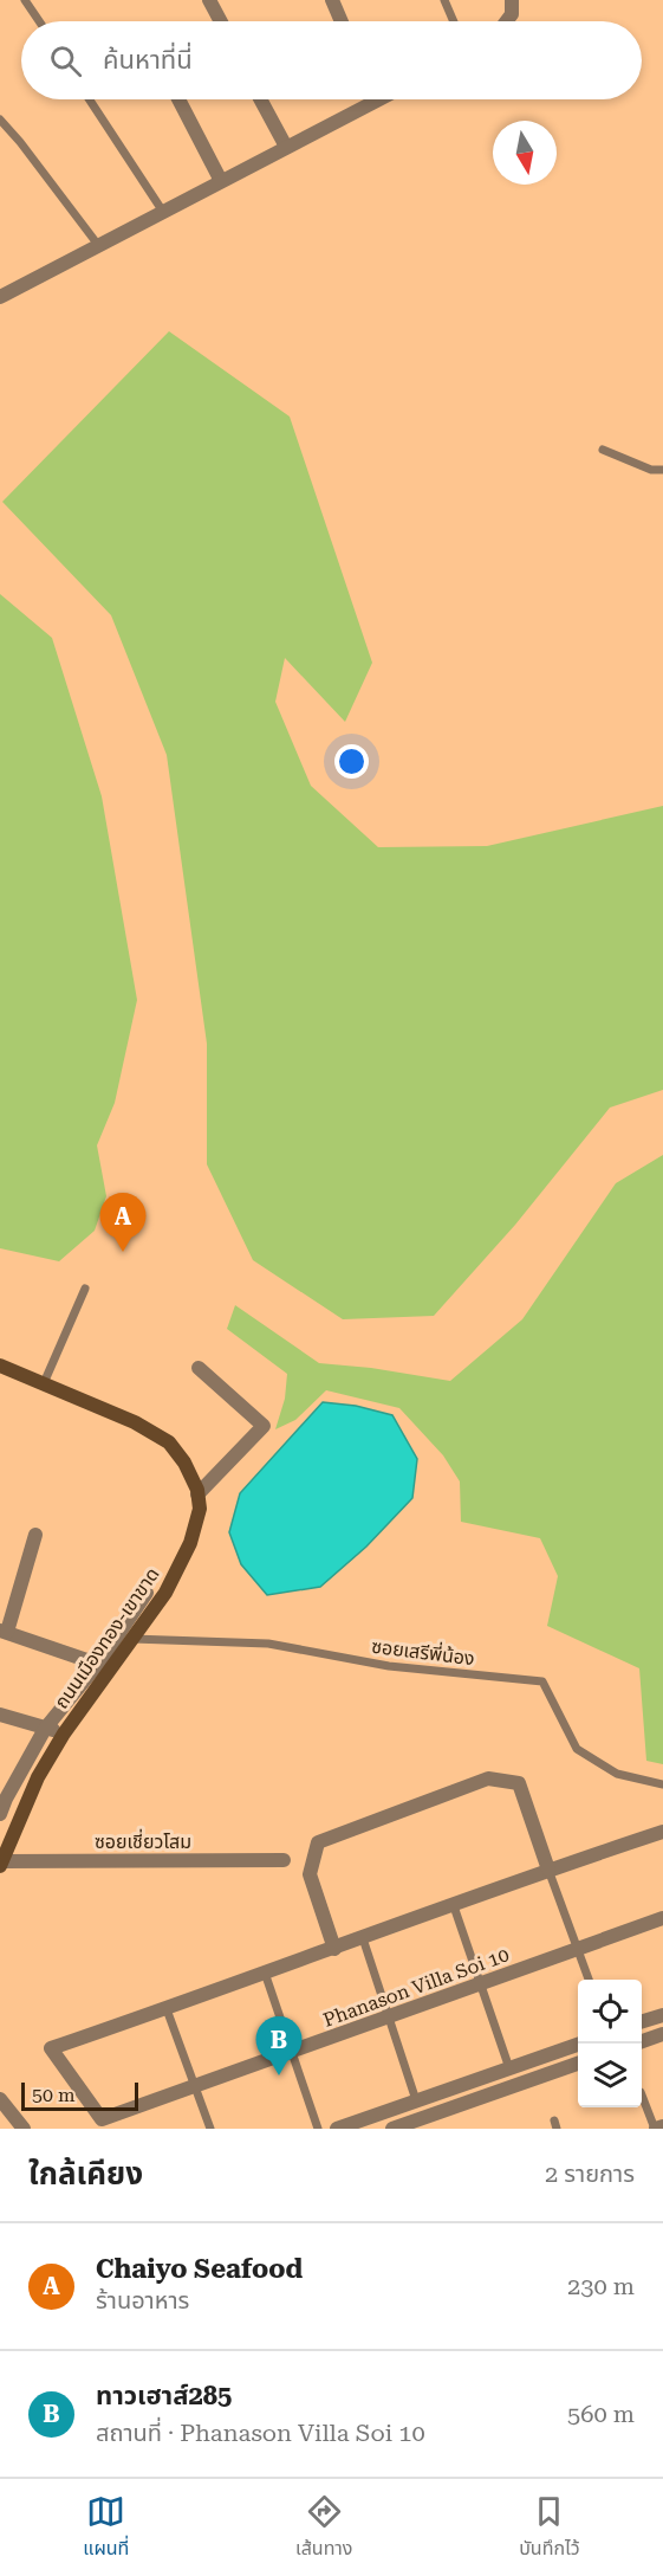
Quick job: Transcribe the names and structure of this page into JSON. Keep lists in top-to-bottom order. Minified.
{"streets":{"street":["ถนนเมืองทอง-เขาขาด","ซอยเชี่ยวโสม","Phanason Villa Soi 10"],"lane":["ซอยเสรีพี่น้อง"]},"crossings":[["ถนนเมืองทอง-เขาขาด","ซอยเสรีพี่น้อง"],["ถนนเมืองทอง-เขาขาด","ซอยเชี่ยวโสม"]],"scale_bar":"50 m","north":"bottom","page":{"search":"ค้นหาที่นี่","pins":["A","B"],"scale":"50 m","heading":["ใกล้เคียง","2 รายการ"],"list":[{"mark":"A","name":"Chaiyo Seafood","note":"ร้านอาหาร","value":"230 m"},{"mark":"B","name":"ทาวเฮาส์285","note":"สถานที่ · Phanason Villa Soi 10","value":"560 m"}],"nav":["แผนที่","เส้นทาง","บันทึกไว้"]}}
